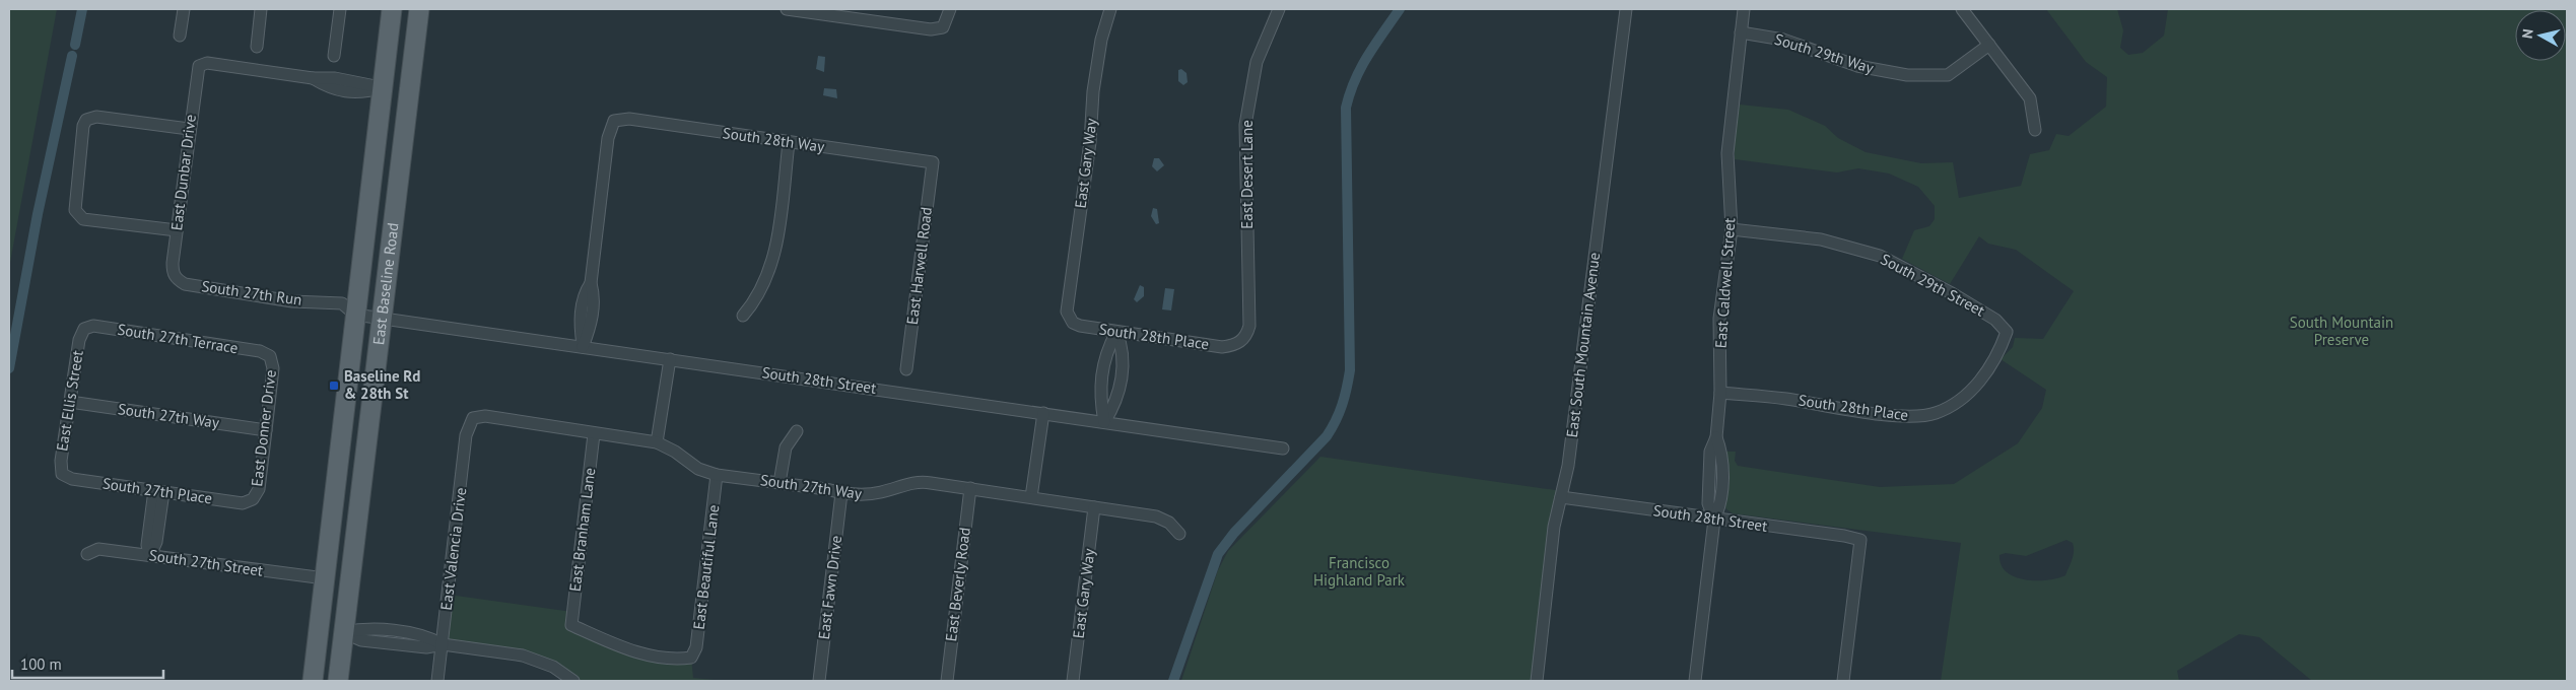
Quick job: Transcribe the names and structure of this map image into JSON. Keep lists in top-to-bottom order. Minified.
{"streets":{"main road":["East Baseline Road"],"street":["South 29th Way","South 28th Way","East Gary Way","East Dunbar Drive","East Desert Lane","East Harwell Road","East Caldwell Street","South 29th Street","South 27th Run","South 28th Place","South 27th Terrace","East South Mountain Avenue","South 28th Street","East Ellis Street","South 27th Way","East Donner Drive","South 27th Place","East Branham Lane","East Valencia Drive","South 27th Street","East Beautiful Lane","East Beverly Road","East Fawn Drive"]},"crossings":[["South 29th Way","East Caldwell Street"],["South 28th Way","East Harwell Road"],["South 28th Way","South 28th Street"],["East Gary Way","South 28th Place"],["East Gary Way","South 27th Way"],["East Dunbar Drive","East Baseline Road"],["East Dunbar Drive","South 27th Run"],["East Desert Lane","South 28th Place"],["East Caldwell Street","South 29th Street"],["East Caldwell Street","South 28th Place"],["East Caldwell Street","South 28th Street"],["East Baseline Road","South 27th Run"],["East Baseline Road","South 28th Street"],["East Baseline Road","South 27th Street"],["South 29th Street","South 28th Place"],["South 27th Run","South 28th Street"],["South 27th Terrace","East Ellis Street"],["South 27th Terrace","East Donner Drive"],["East South Mountain Avenue","South 28th Street"],["East Ellis Street","South 27th Way"],["East Ellis Street","South 27th Place"],["South 27th Way","East Donner Drive"],["South 27th Way","East Branham Lane"],["South 27th Way","East Valencia Drive"],["South 27th Way","East Beautiful Lane"],["South 27th Way","East Beverly Road"],["South 27th Way","East Fawn Drive"],["East Donner Drive","South 27th Place"],["East Branham Lane","East Beautiful Lane"]],"parks":["South Mountain Preserve","Francisco Highland Park"],"places":{"transit":["Baseline Rd & 28th St"]},"scale_bar":"100 m","north":"left"}
